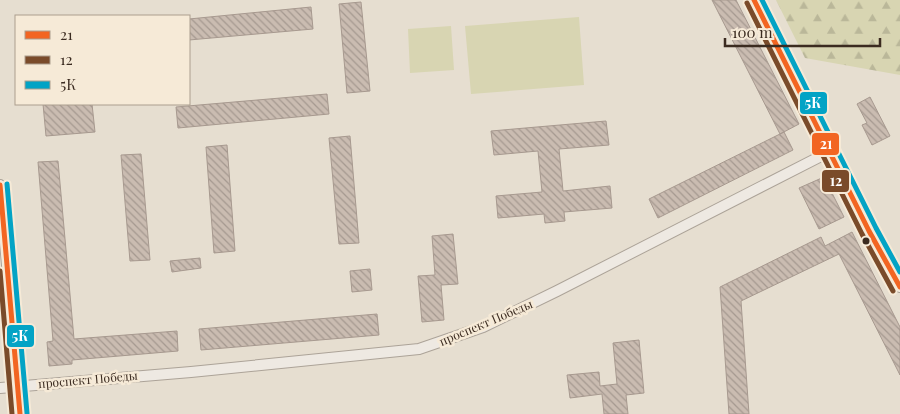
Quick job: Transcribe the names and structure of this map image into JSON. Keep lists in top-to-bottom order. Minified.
{"streets":{"street":["проспект Победы"]},"lines":["transit line 21","transit line 5К","transit line 12"],"legend":["21","12","5К"],"scale_bar":"100 m"}
